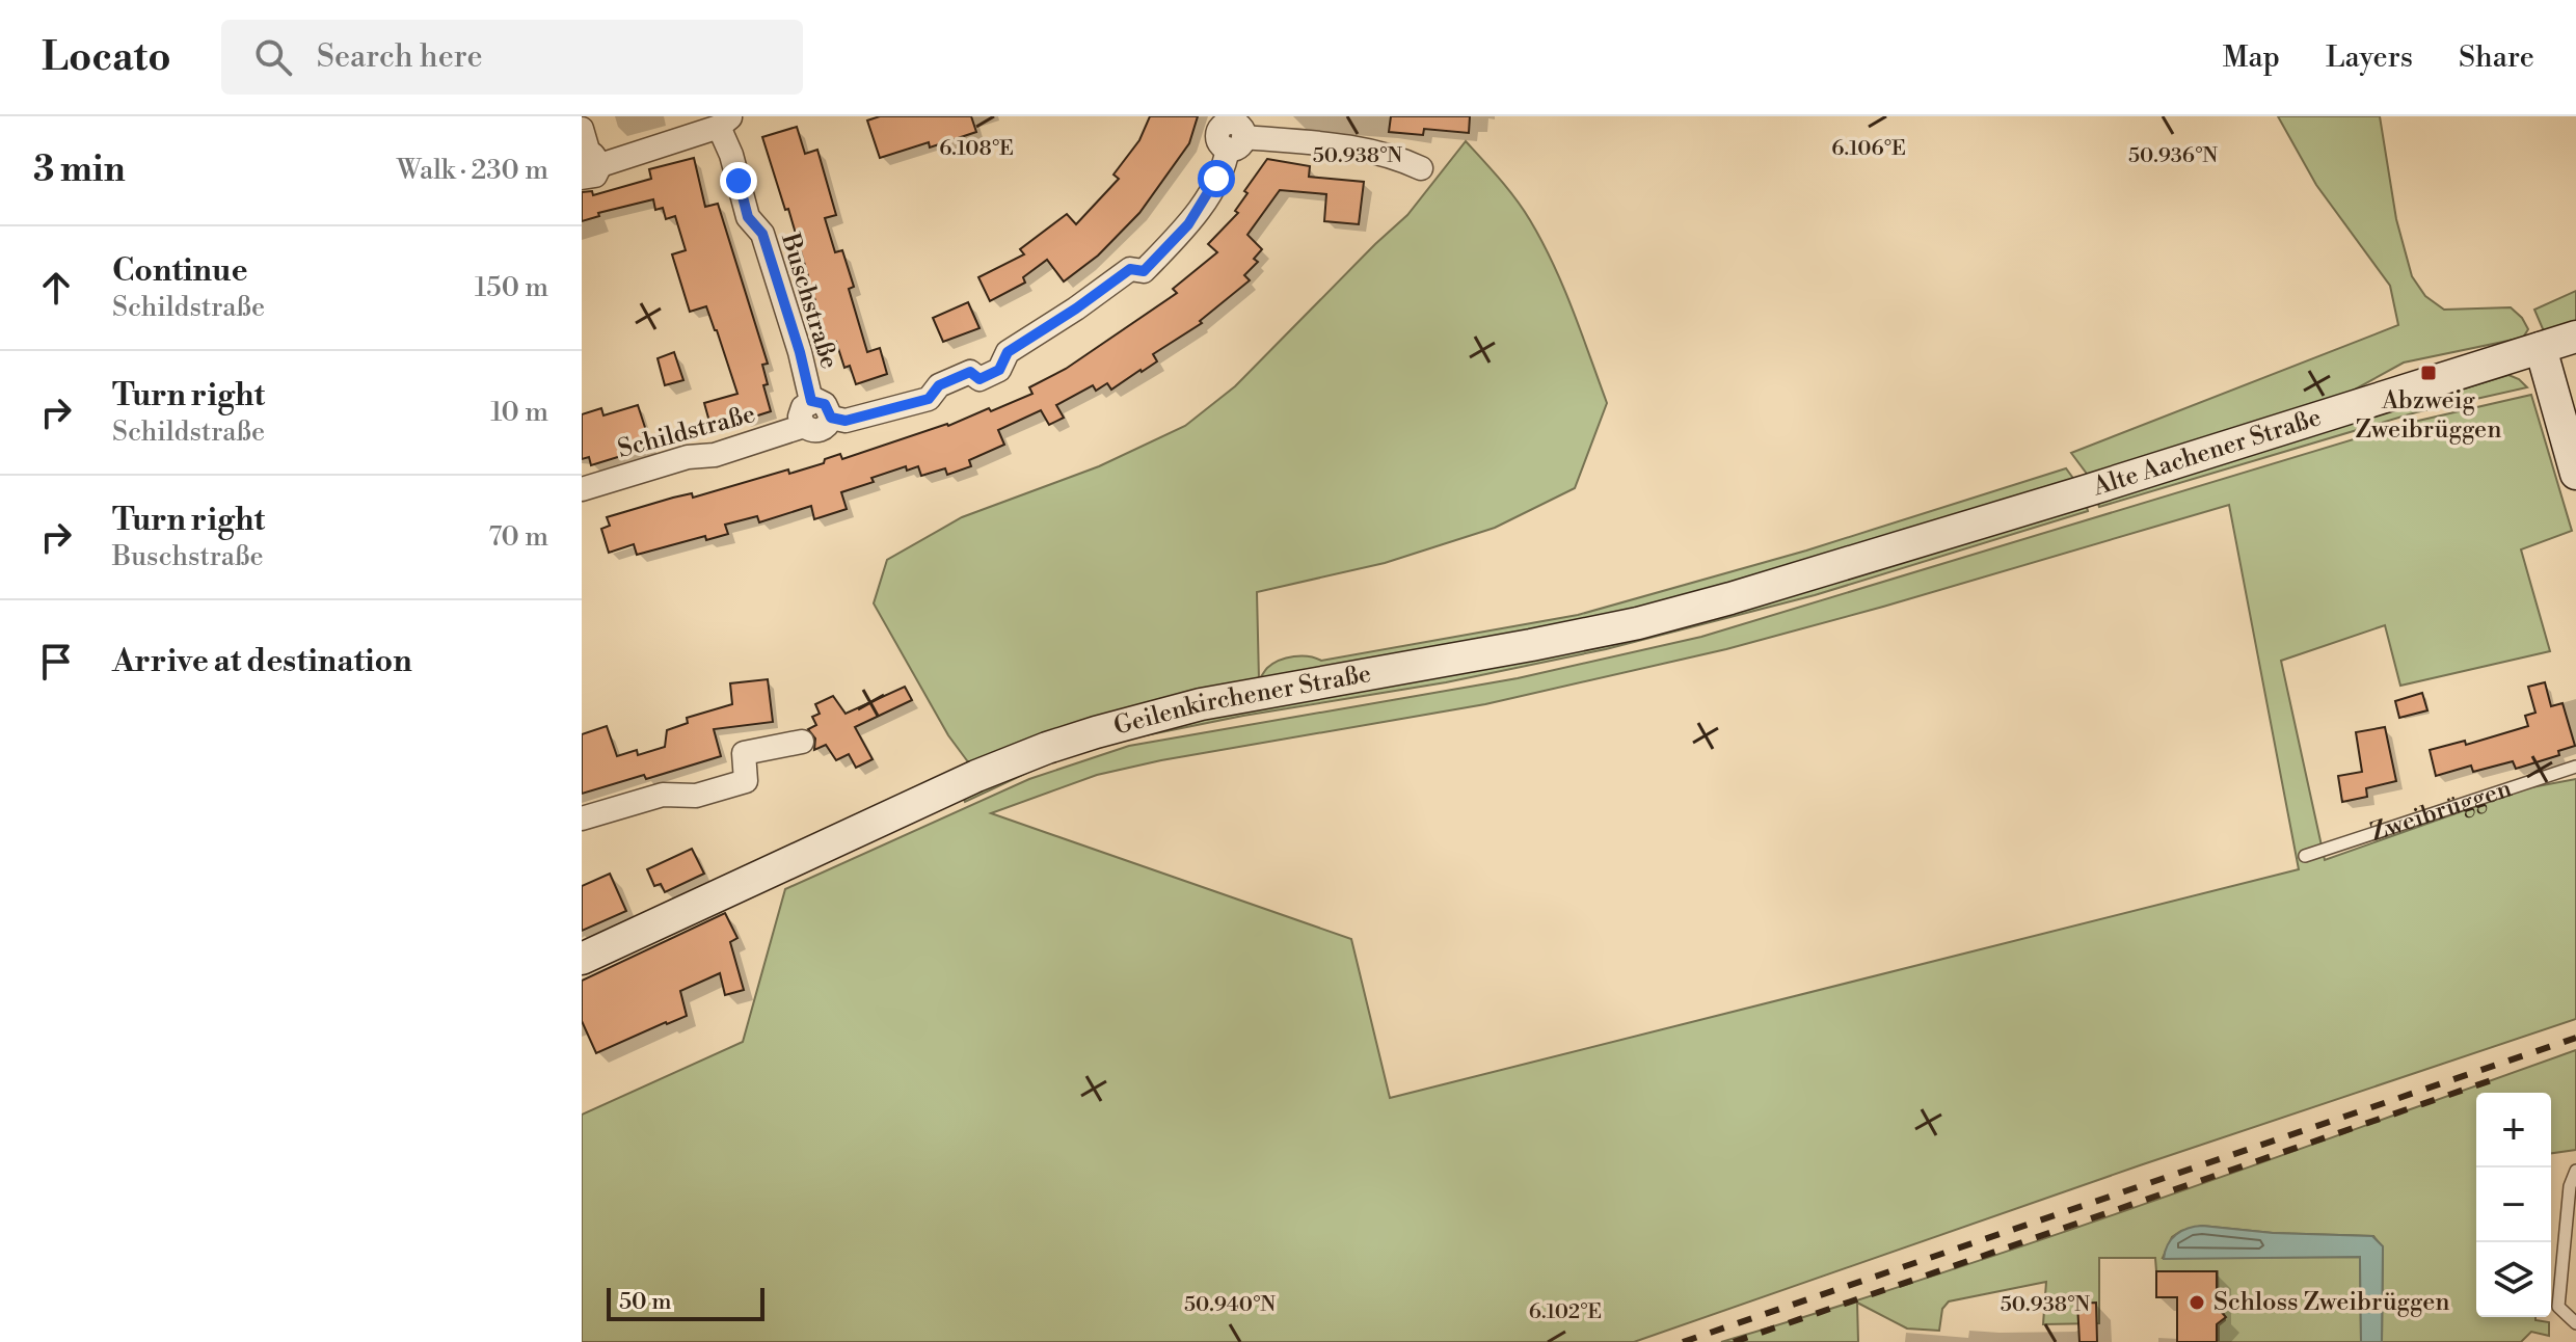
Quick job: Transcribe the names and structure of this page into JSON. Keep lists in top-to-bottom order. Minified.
{"streets":{"main road":["Alte Aachener Straße","Geilenkirchener Straße"],"street":["Buschstraße","Schildstraße"],"lane":["Zweibrüggen"]},"crossings":[["Buschstraße","Schildstraße"],["Alte Aachener Straße","Geilenkirchener Straße"]],"places":{"transit":["Abzweig Zweibrüggen"],"other":["Schloss Zweibrüggen"]},"scale_bar":"50 m","page":{"header":"Locato","search":"Search here","nav":["Map","Layers","Share"],"heading":["3 min","Walk · 230 m"],"list":[["Continue","Schildstraße","150 m"],["Turn right","Schildstraße","10 m"],["Turn right","Buschstraße","70 m"],"Arrive at destination"],"map_buttons":["+","−"],"scale":"50 m"},"coordinates":["6.108°E","6.106°E","50.936°N","50.938°N","50.940°N","6.102°E"]}
